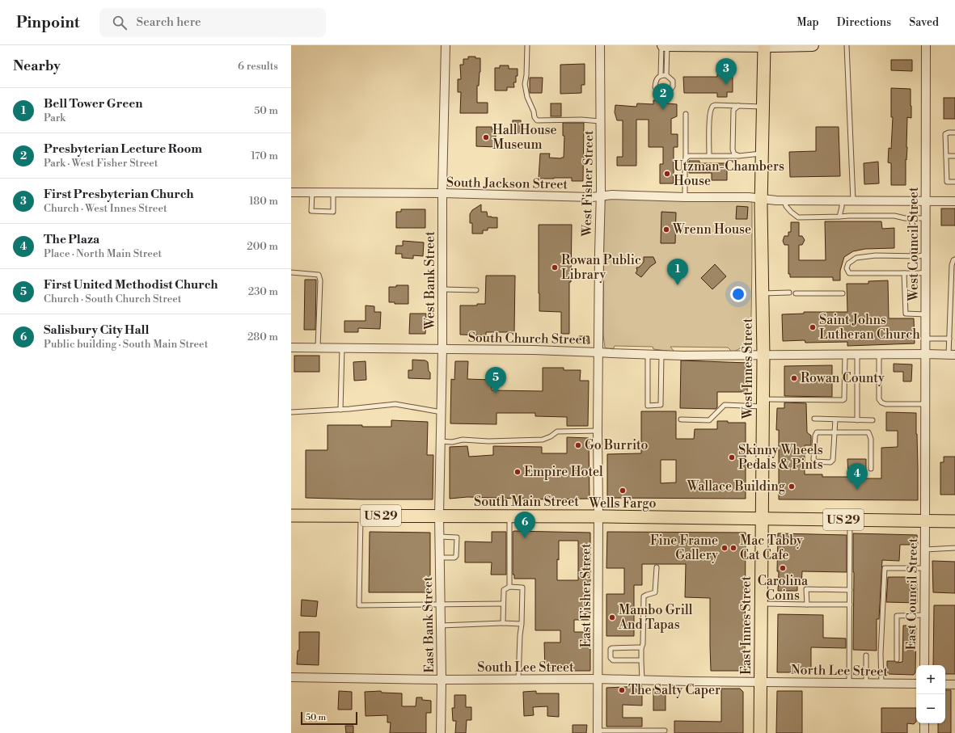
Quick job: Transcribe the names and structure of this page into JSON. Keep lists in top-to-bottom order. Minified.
{"streets":{"main road":["West Innes Street","South Main Street","US 29","East Innes Street"],"street":["South Jackson Street","West Fisher Street","West Council Street","West Bank Street","South Church Street","East Council Street","East Fisher Street","East Bank Street","South Lee Street","North Lee Street"]},"crossings":[["South Jackson Street","West Fisher Street"],["South Jackson Street","West Council Street"],["South Jackson Street","West Bank Street"],["South Jackson Street","West Innes Street"],["West Fisher Street","South Church Street"],["West Fisher Street","South Main Street"],["West Fisher Street","East Fisher Street"],["West Council Street","South Church Street"],["West Council Street","US 29"],["West Council Street","East Council Street"],["West Bank Street","South Church Street"],["West Bank Street","South Main Street"],["West Bank Street","East Bank Street"],["South Church Street","West Innes Street"],["West Innes Street","South Main Street"],["West Innes Street","US 29"],["West Innes Street","East Innes Street"],["South Main Street","US 29"],["South Main Street","East Fisher Street"],["South Main Street","East Bank Street"],["South Main Street","East Innes Street"],["US 29","East Council Street"],["US 29","East Innes Street"],["East Fisher Street","South Lee Street"],["East Bank Street","South Lee Street"],["East Innes Street","South Lee Street"],["East Innes Street","North Lee Street"],["South Lee Street","North Lee Street"]],"places":["Hall House Museum","Utzman-Chambers House","Wrenn House","Rowan Public Library","Saint Johns Lutheran Church","Rowan County","Go Burrito","Skinny Wheels Pedals & Pints","Empire Hotel","Wallace Building","Wells Fargo","Fine Frame Gallery","Mac Tabby Cat Cafe","Carolina Coins","Mambo Grill And Tapas","The Salty Caper"],"scale_bar":"50 m","page":{"header":"Pinpoint","search":"Search here","nav":["Map","Directions","Saved"],"heading":["Nearby","6 results"],"pins":["3","2","1","5","4","6"],"list":[{"mark":"1","name":"Bell Tower Green","note":"Park","value":"50 m"},{"mark":"2","name":"Presbyterian Lecture Room","note":"Park · West Fisher Street","value":"170 m"},{"mark":"3","name":"First Presbyterian Church","note":"Church · West Innes Street","value":"180 m"},{"mark":"4","name":"The Plaza","note":"Place · North Main Street","value":"200 m"},{"mark":"5","name":"First United Methodist Church","note":"Church · South Church Street","value":"230 m"},{"mark":"6","name":"Salisbury City Hall","note":"Public building · South Main Street","value":"280 m"}],"map_buttons":["+","−"],"scale":"50 m"}}
